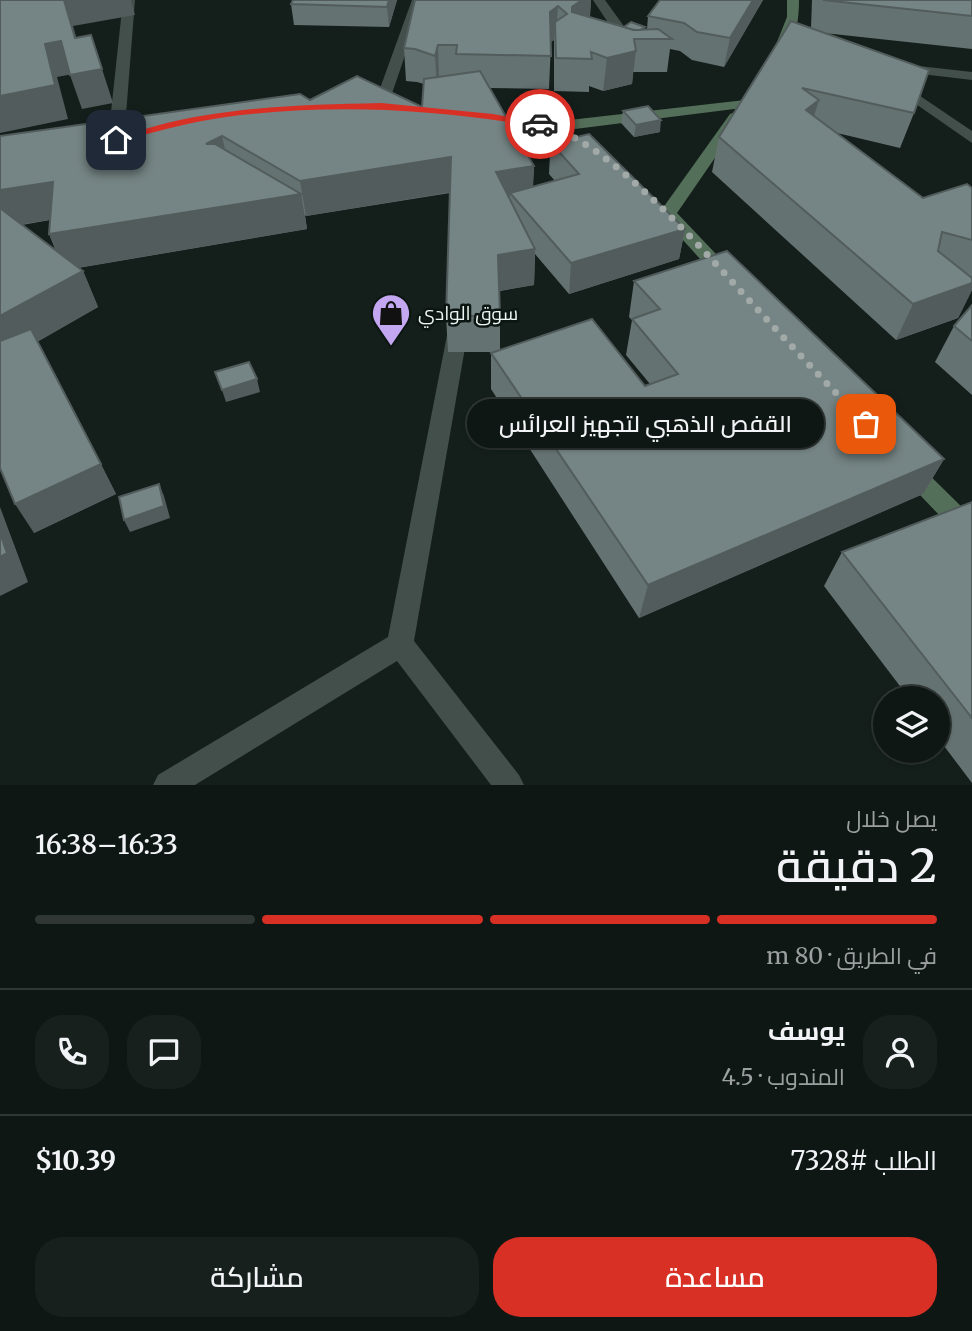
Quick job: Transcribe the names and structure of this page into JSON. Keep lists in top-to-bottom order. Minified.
{"places":{"shop":["سوق الوادي"],"other":["القفص الذهبي لتجهيز العرائس"]},"page":{"bubble":"القفص الذهبي لتجهيز العرائس","heading":["2 دقيقة","يصل خلال","16:33–16:38"],"panel":["يوسف","المندوب · 4.5","الطلب #7328","$10.39"],"bar":"في الطريق · 80 m","buttons":["مساعدة","مشاركة"]}}
